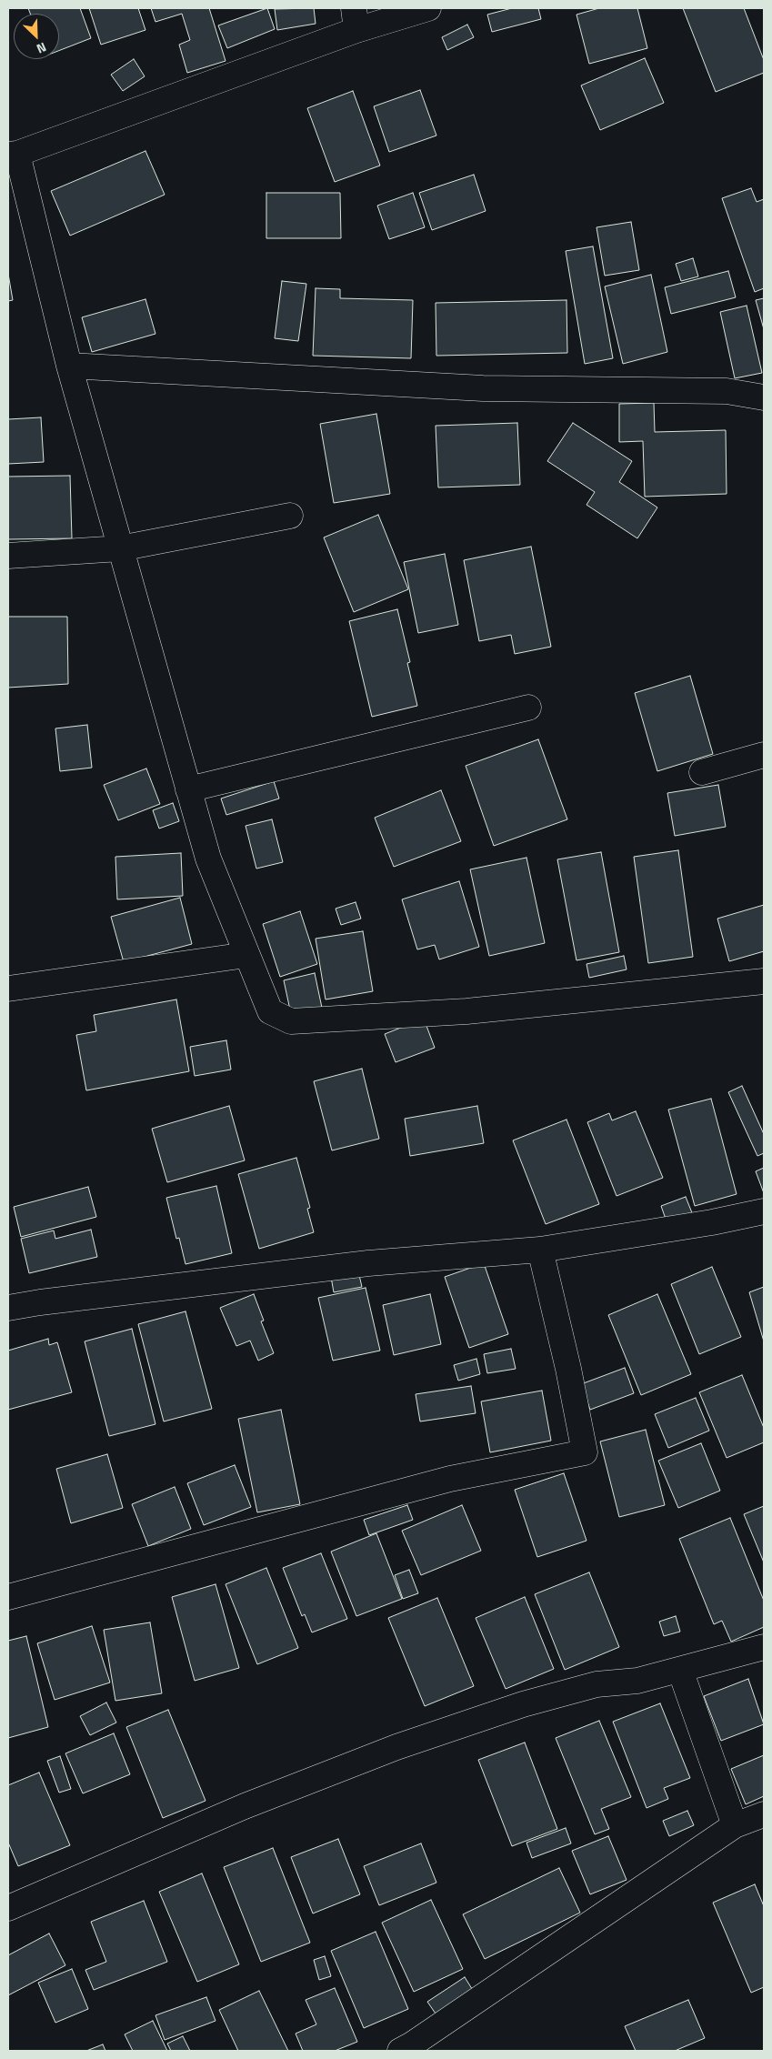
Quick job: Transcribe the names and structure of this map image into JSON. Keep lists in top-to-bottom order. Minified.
{"north":"bottom right"}
